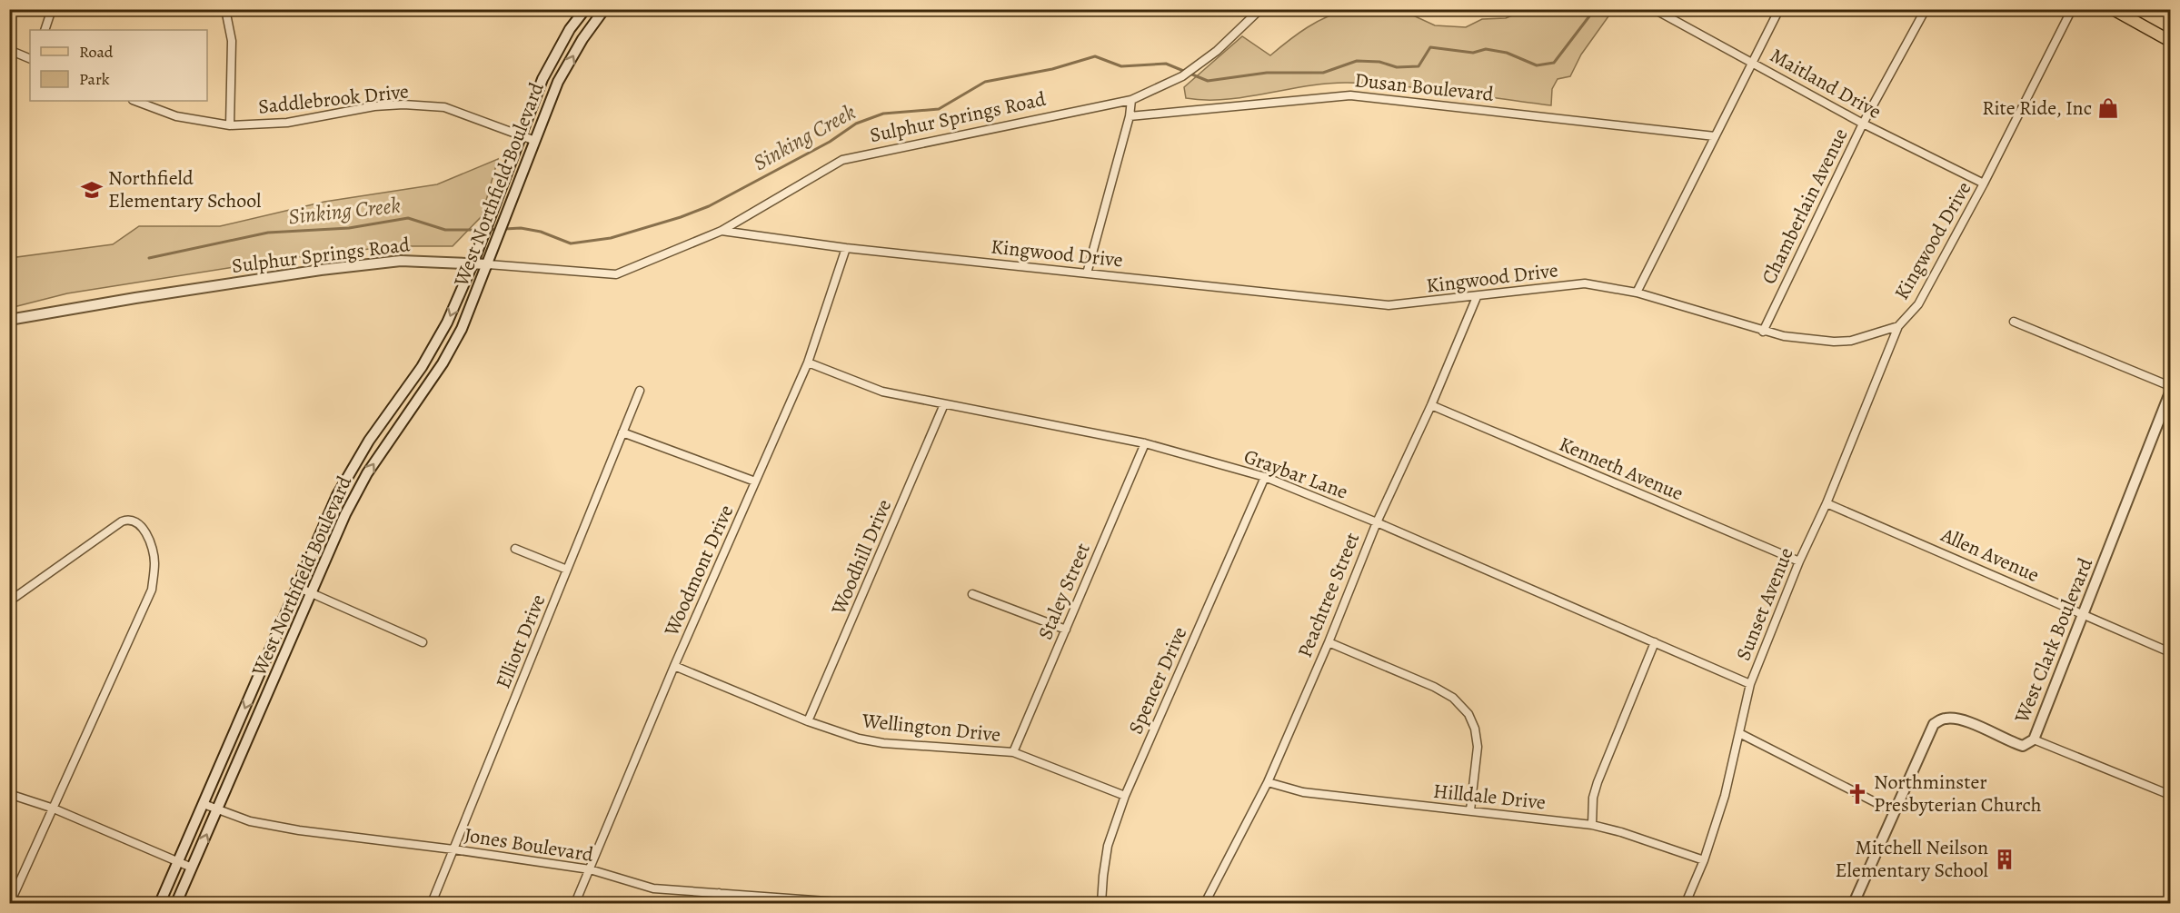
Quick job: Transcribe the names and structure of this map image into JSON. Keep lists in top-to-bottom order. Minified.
{"streets":{"main road":["Sulphur Springs Road","West Northfield Boulevard","West Clark Boulevard"],"street":["Maitland Drive","Dusan Boulevard","Saddlebrook Drive","Chamberlain Avenue","Kingwood Drive","Kenneth Avenue","Graybar Lane","Allen Avenue","Woodhill Drive","Woodmont Drive","Staley Street","Peachtree Street","Sunset Avenue","Elliott Drive","Spencer Drive","Wellington Drive","Hilldale Drive","Jones Boulevard"]},"crossings":[["Maitland Drive","Chamberlain Avenue"],["Maitland Drive","Kingwood Drive"],["Saddlebrook Drive","West Northfield Boulevard"],["Sulphur Springs Road","West Northfield Boulevard"],["Sulphur Springs Road","Kingwood Drive"],["West Northfield Boulevard","Jones Boulevard"],["Chamberlain Avenue","Kingwood Drive"],["Kingwood Drive","Woodmont Drive"],["Kingwood Drive","Peachtree Street"],["Kingwood Drive","Sunset Avenue"],["Kenneth Avenue","Peachtree Street"],["Kenneth Avenue","Sunset Avenue"],["Graybar Lane","Woodhill Drive"],["Graybar Lane","Woodmont Drive"],["Graybar Lane","Staley Street"],["Graybar Lane","Peachtree Street"],["Graybar Lane","Sunset Avenue"],["Graybar Lane","Spencer Drive"],["Allen Avenue","Sunset Avenue"],["Allen Avenue","West Clark Boulevard"],["Woodhill Drive","Wellington Drive"],["Woodmont Drive","Wellington Drive"],["Woodmont Drive","Jones Boulevard"],["Staley Street","Wellington Drive"],["Peachtree Street","Hilldale Drive"],["Sunset Avenue","Hilldale Drive"],["Elliott Drive","Jones Boulevard"],["Spencer Drive","Wellington Drive"]],"water":["Sinking Creek"],"places":{"shop":["Rite Ride, Inc"],"school or university":["Northfield Elementary School"],"church":["Northminster Presbyterian Church"],"building":["Mitchell Neilson Elementary School"]},"legend":["Road","Park"]}
